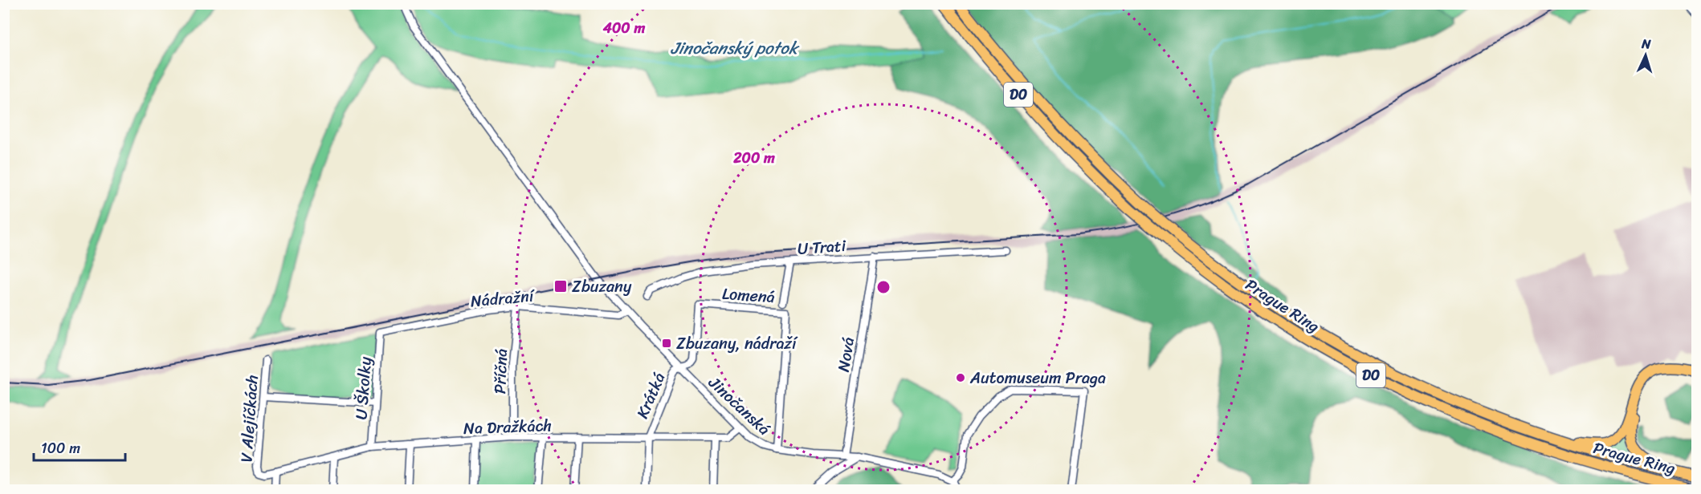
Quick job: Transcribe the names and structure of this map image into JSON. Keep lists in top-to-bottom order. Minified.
{"streets":{"highway":["D0","Prague Ring"],"street":["U Trati","Lomená","Nádražní","Nová","Příčná","U Školky","Krátká","Jinočanská","V Alejíčkách","Na Dražkách"]},"crossings":[["U Trati","Nová"],["Lomená","Krátká"],["Lomená","Jinočanská"],["Nádražní","Příčná"],["Nádražní","U Školky"],["Nádražní","Jinočanská"],["Nová","Jinočanská"],["Příčná","Na Dražkách"],["U Školky","Na Dražkách"],["Krátká","Jinočanská"],["Krátká","Na Dražkách"],["Jinočanská","Na Dražkách"],["V Alejíčkách","Na Dražkách"]],"water":["Jinočanský potok"],"places":{"transit":["Zbuzany","Zbuzany, nádraží"],"other":["Automuseum Praga"]},"scale_bar":"100 m","north":"top","rings":["400 m","200 m"]}
